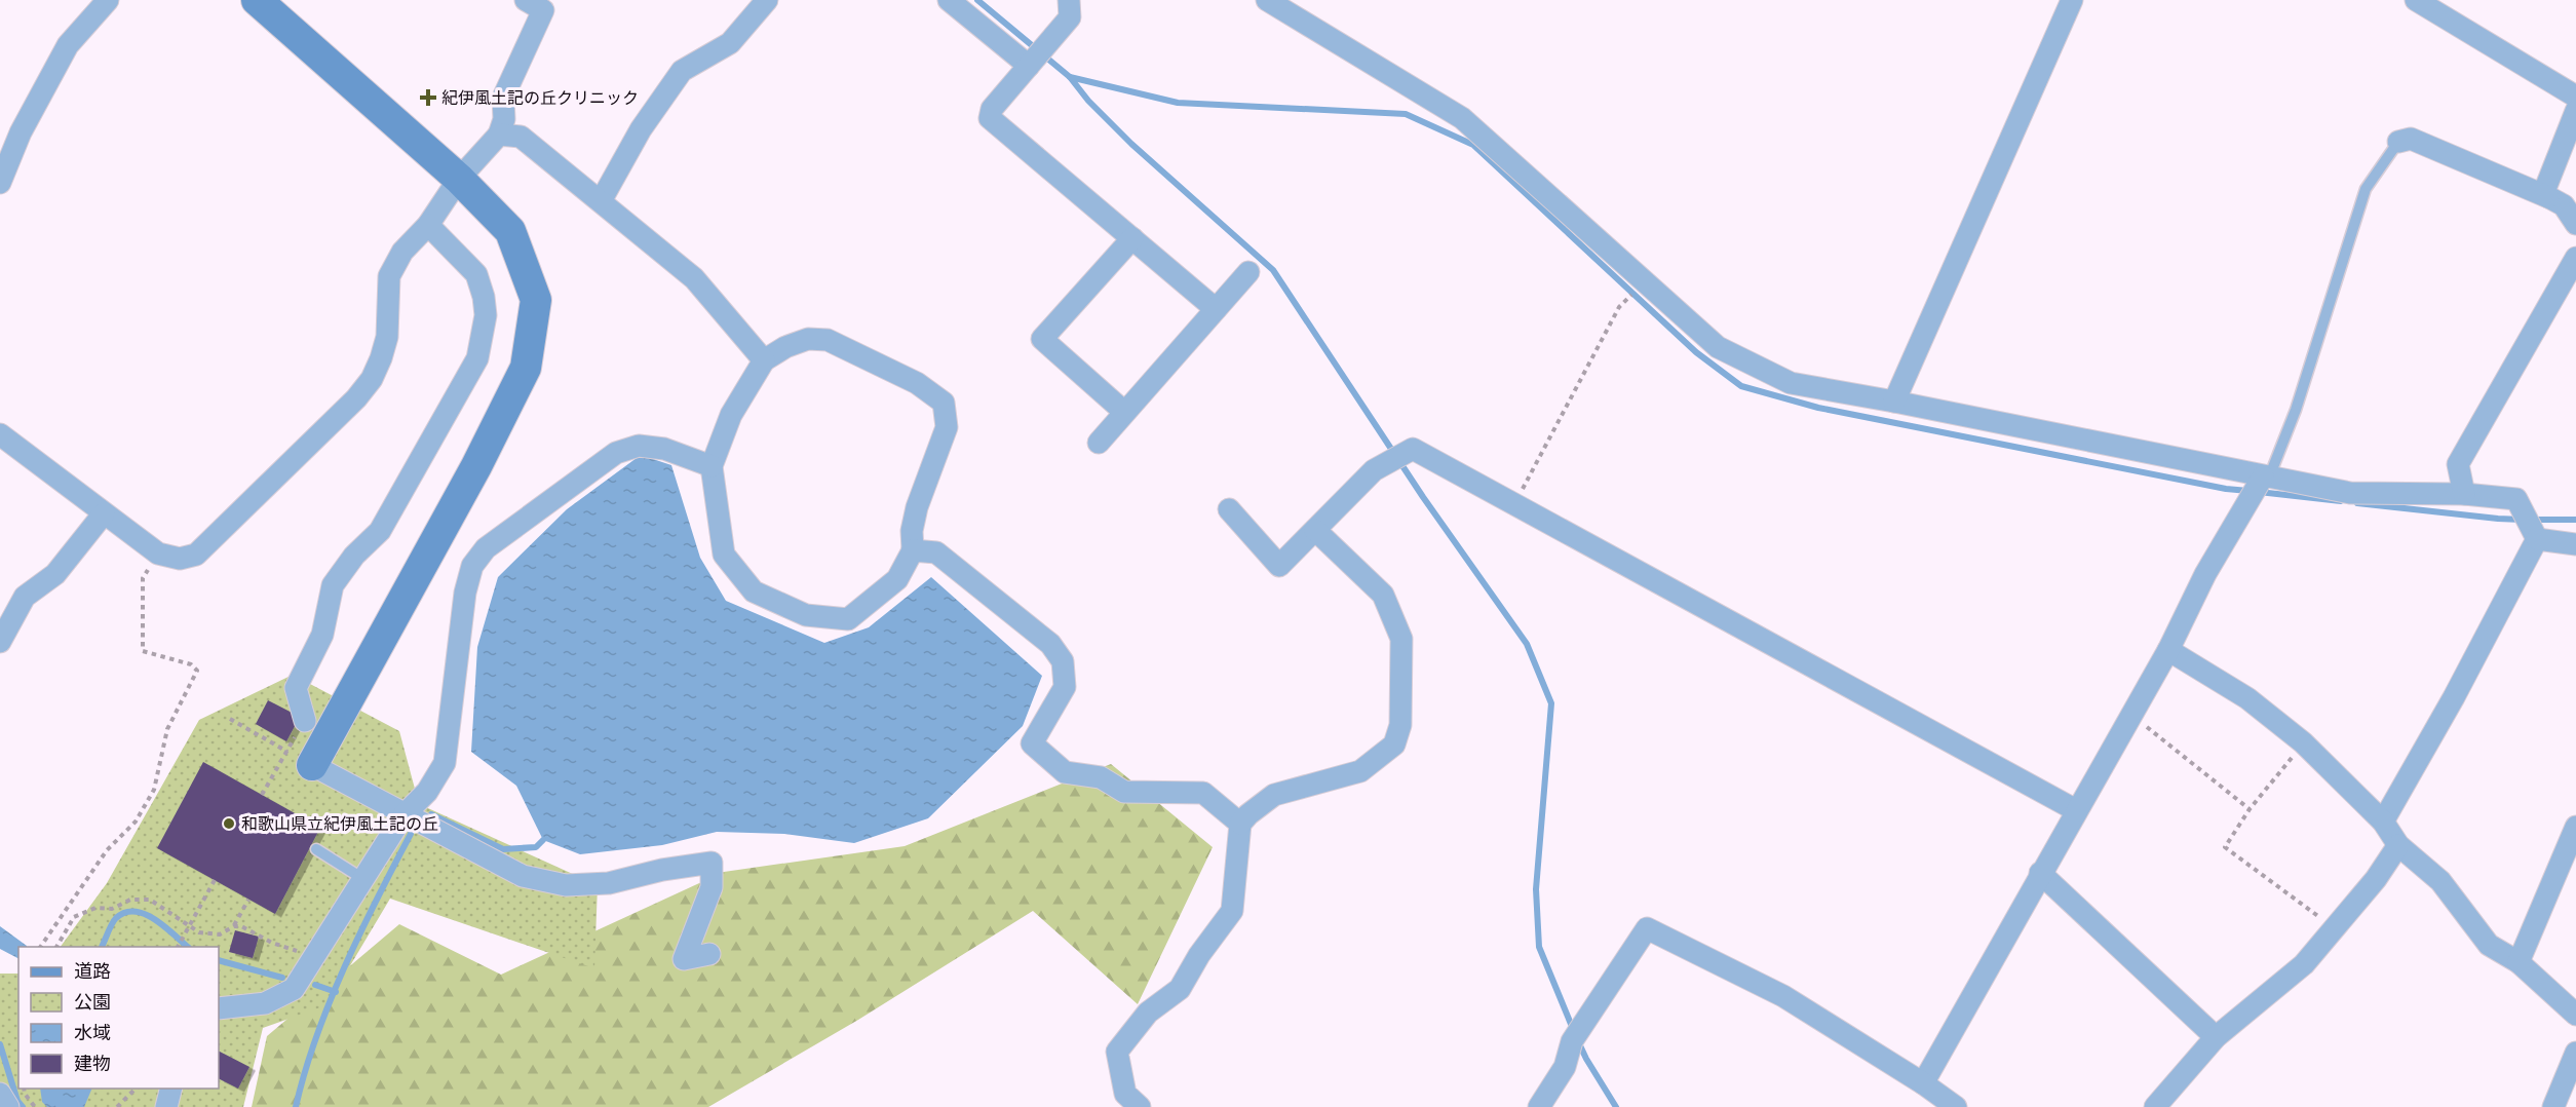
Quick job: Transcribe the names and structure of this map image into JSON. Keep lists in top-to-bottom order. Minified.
{"places":{"health":["紀伊風土記の丘クリニック"],"other":["和歌山県立紀伊風土記の丘"]},"legend":["道路","公園","水域","建物"]}
